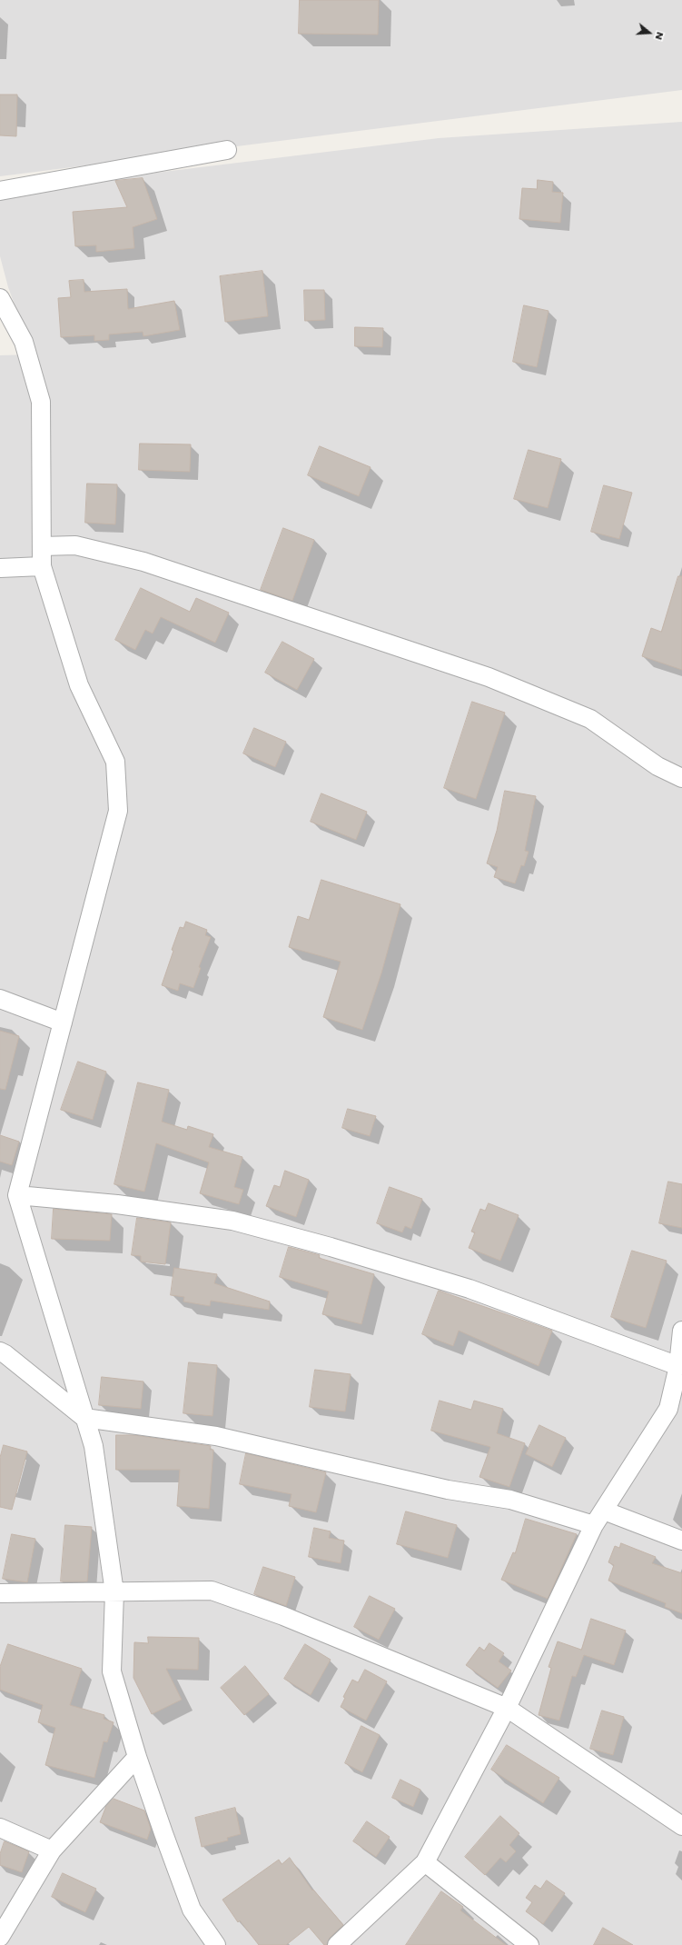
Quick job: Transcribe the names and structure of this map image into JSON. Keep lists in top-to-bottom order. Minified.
{"north":"right"}
